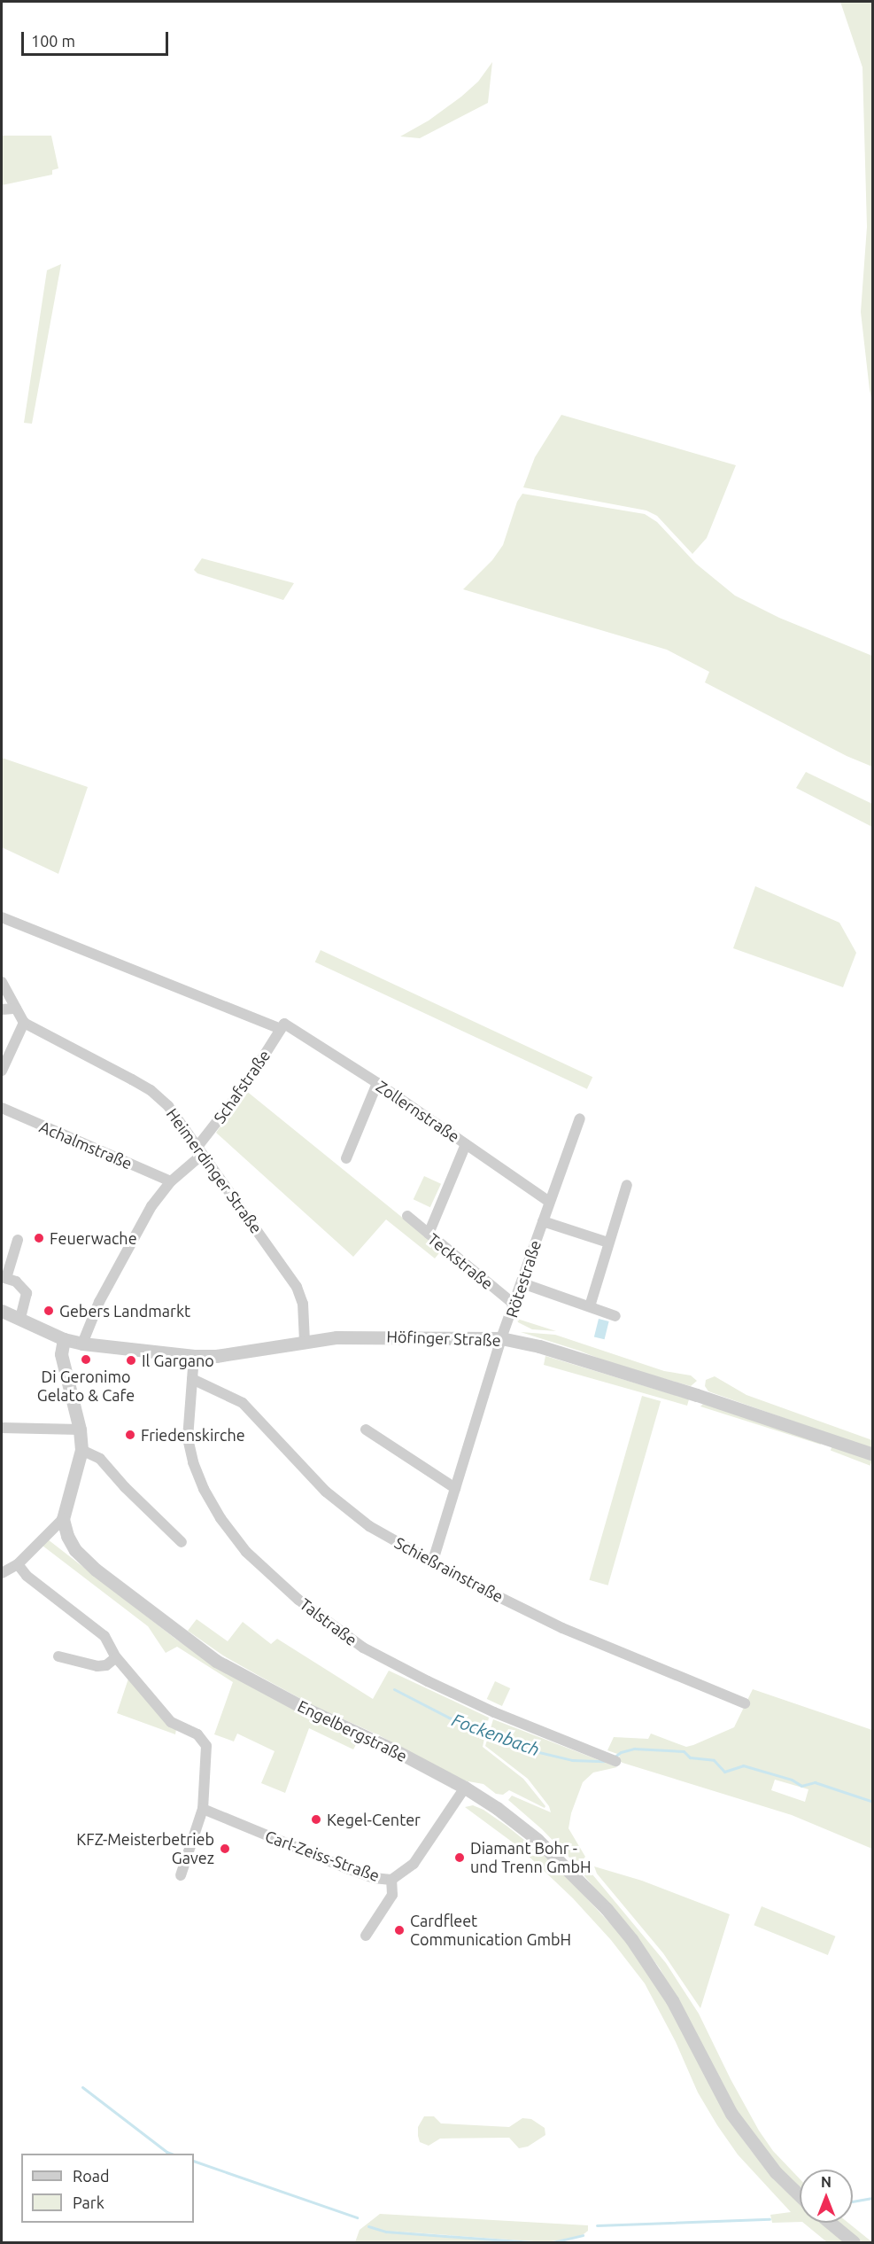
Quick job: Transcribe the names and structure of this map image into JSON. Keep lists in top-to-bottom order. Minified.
{"streets":{"street":["Schafstraße","Zollernstraße","Achalmstraße","Heimerdinger Straße","Teckstraße","Rötestraße","Höfinger Straße","Schießrainstraße","Talstraße","Engelbergstraße","Carl-Zeiss-Straße"]},"crossings":[["Schafstraße","Zollernstraße"],["Schafstraße","Achalmstraße"],["Schafstraße","Heimerdinger Straße"],["Schafstraße","Höfinger Straße"],["Zollernstraße","Rötestraße"],["Heimerdinger Straße","Höfinger Straße"],["Teckstraße","Rötestraße"],["Rötestraße","Höfinger Straße"],["Rötestraße","Schießrainstraße"],["Höfinger Straße","Talstraße"],["Schießrainstraße","Talstraße"],["Engelbergstraße","Carl-Zeiss-Straße"]],"water":["Fockenbach"],"places":["Feuerwache","Gebers Landmarkt","Di Geronimo Gelato & Cafe","Il Gargano","Friedenskirche","Kegel-Center","KFZ-Meisterbetrieb Gavez","Diamant Bohr - und Trenn GmbH","Cardfleet Communication GmbH"],"legend":["Road","Park"],"scale_bar":"100 m","north":"top"}
